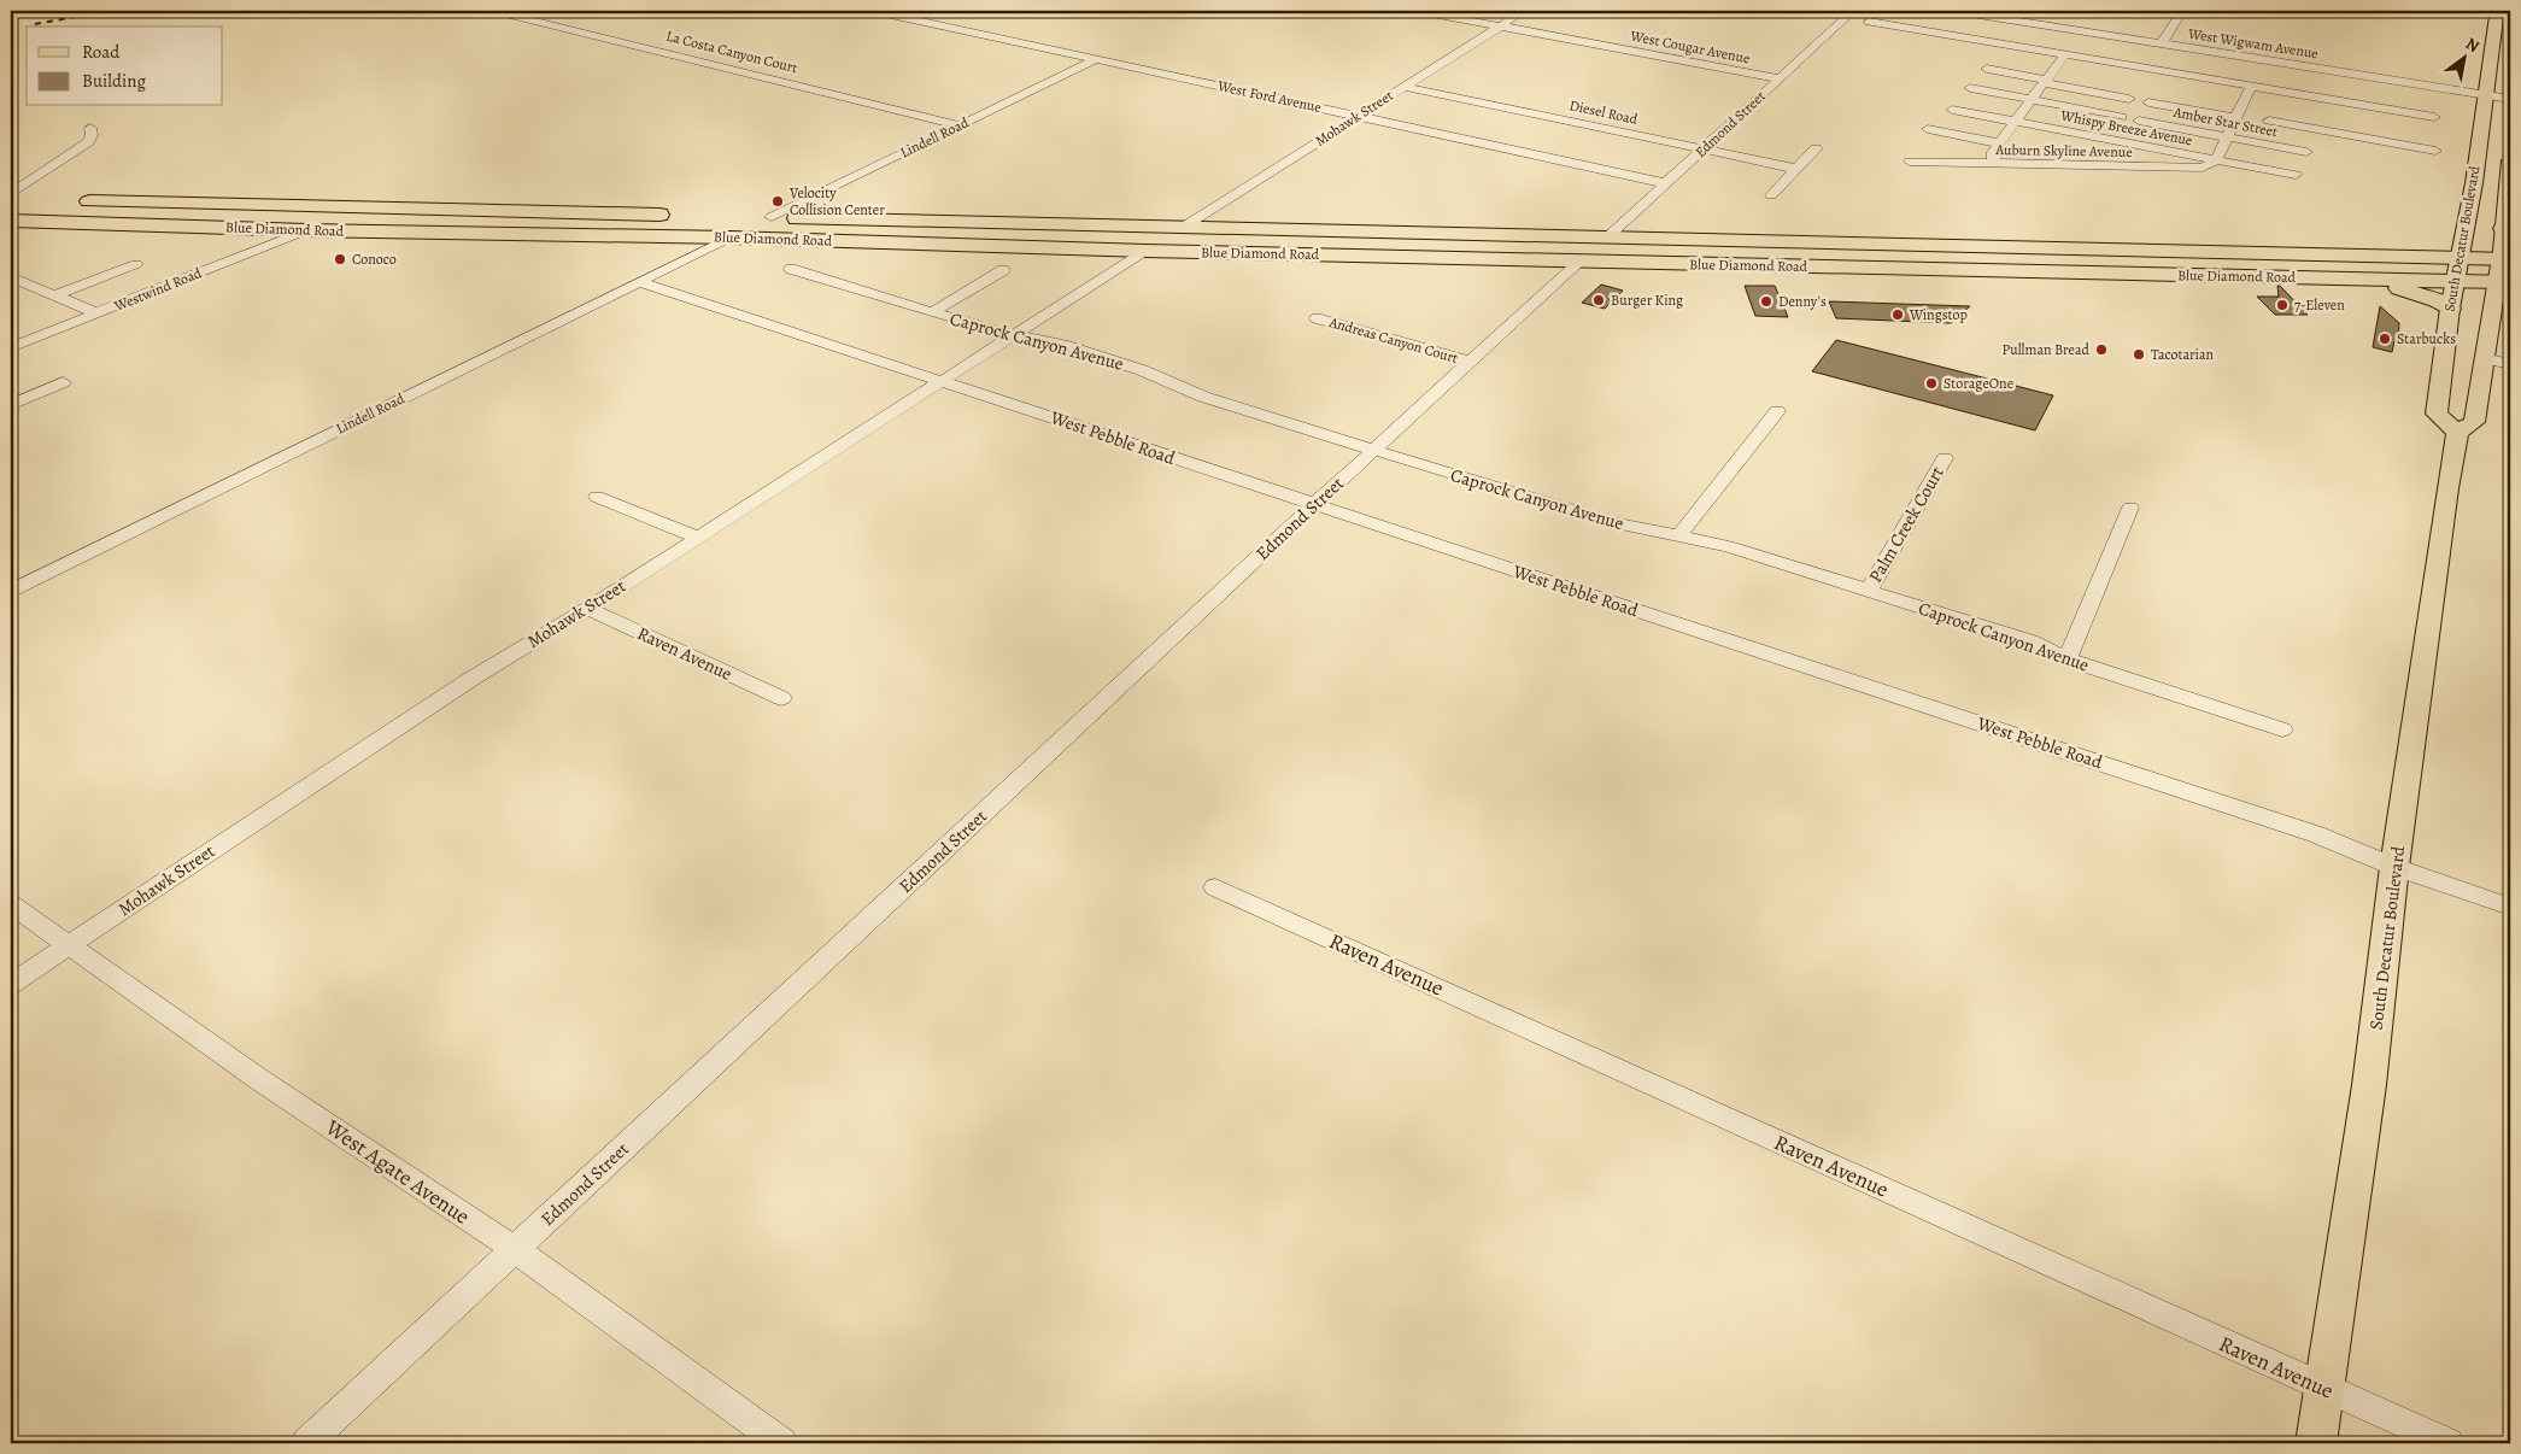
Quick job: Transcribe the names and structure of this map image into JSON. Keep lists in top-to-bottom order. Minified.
{"streets":{"highway":["Blue Diamond Road"],"main road":["South Decatur Boulevard"],"street":["West Wigwam Avenue","West Cougar Avenue","La Costa Canyon Court","West Ford Avenue","Diesel Road","Mohawk Street","Amber Star Street","Edmond Street","Whispy Breeze Avenue","Lindell Road","Auburn Skyline Avenue","Westwind Road","Andreas Canyon Court","Caprock Canyon Avenue","West Pebble Road","Palm Creek Court","Raven Avenue","West Agate Avenue"]},"crossings":[["West Wigwam Avenue","South Decatur Boulevard"],["West Cougar Avenue","Mohawk Street"],["West Cougar Avenue","Edmond Street"],["La Costa Canyon Court","Lindell Road"],["West Ford Avenue","Mohawk Street"],["West Ford Avenue","Edmond Street"],["West Ford Avenue","Lindell Road"],["Diesel Road","Mohawk Street"],["Diesel Road","Edmond Street"],["Mohawk Street","Blue Diamond Road"],["Mohawk Street","Caprock Canyon Avenue"],["Mohawk Street","West Pebble Road"],["Mohawk Street","Raven Avenue"],["Mohawk Street","West Agate Avenue"],["Edmond Street","Blue Diamond Road"],["Edmond Street","Andreas Canyon Court"],["Edmond Street","Caprock Canyon Avenue"],["Edmond Street","West Pebble Road"],["Edmond Street","West Agate Avenue"],["Whispy Breeze Avenue","Auburn Skyline Avenue"],["Lindell Road","Blue Diamond Road"],["Lindell Road","West Pebble Road"],["Blue Diamond Road","South Decatur Boulevard"],["Blue Diamond Road","Westwind Road"],["South Decatur Boulevard","West Pebble Road"],["South Decatur Boulevard","Raven Avenue"],["Caprock Canyon Avenue","Palm Creek Court"]],"places":["Velocity Collision Center","Conoco","Burger King","Denny's","7-Eleven","Wingstop","Starbucks","Pullman Bread","Tacotarian","StorageOne"],"legend":["Road","Building"],"north":"top right"}
